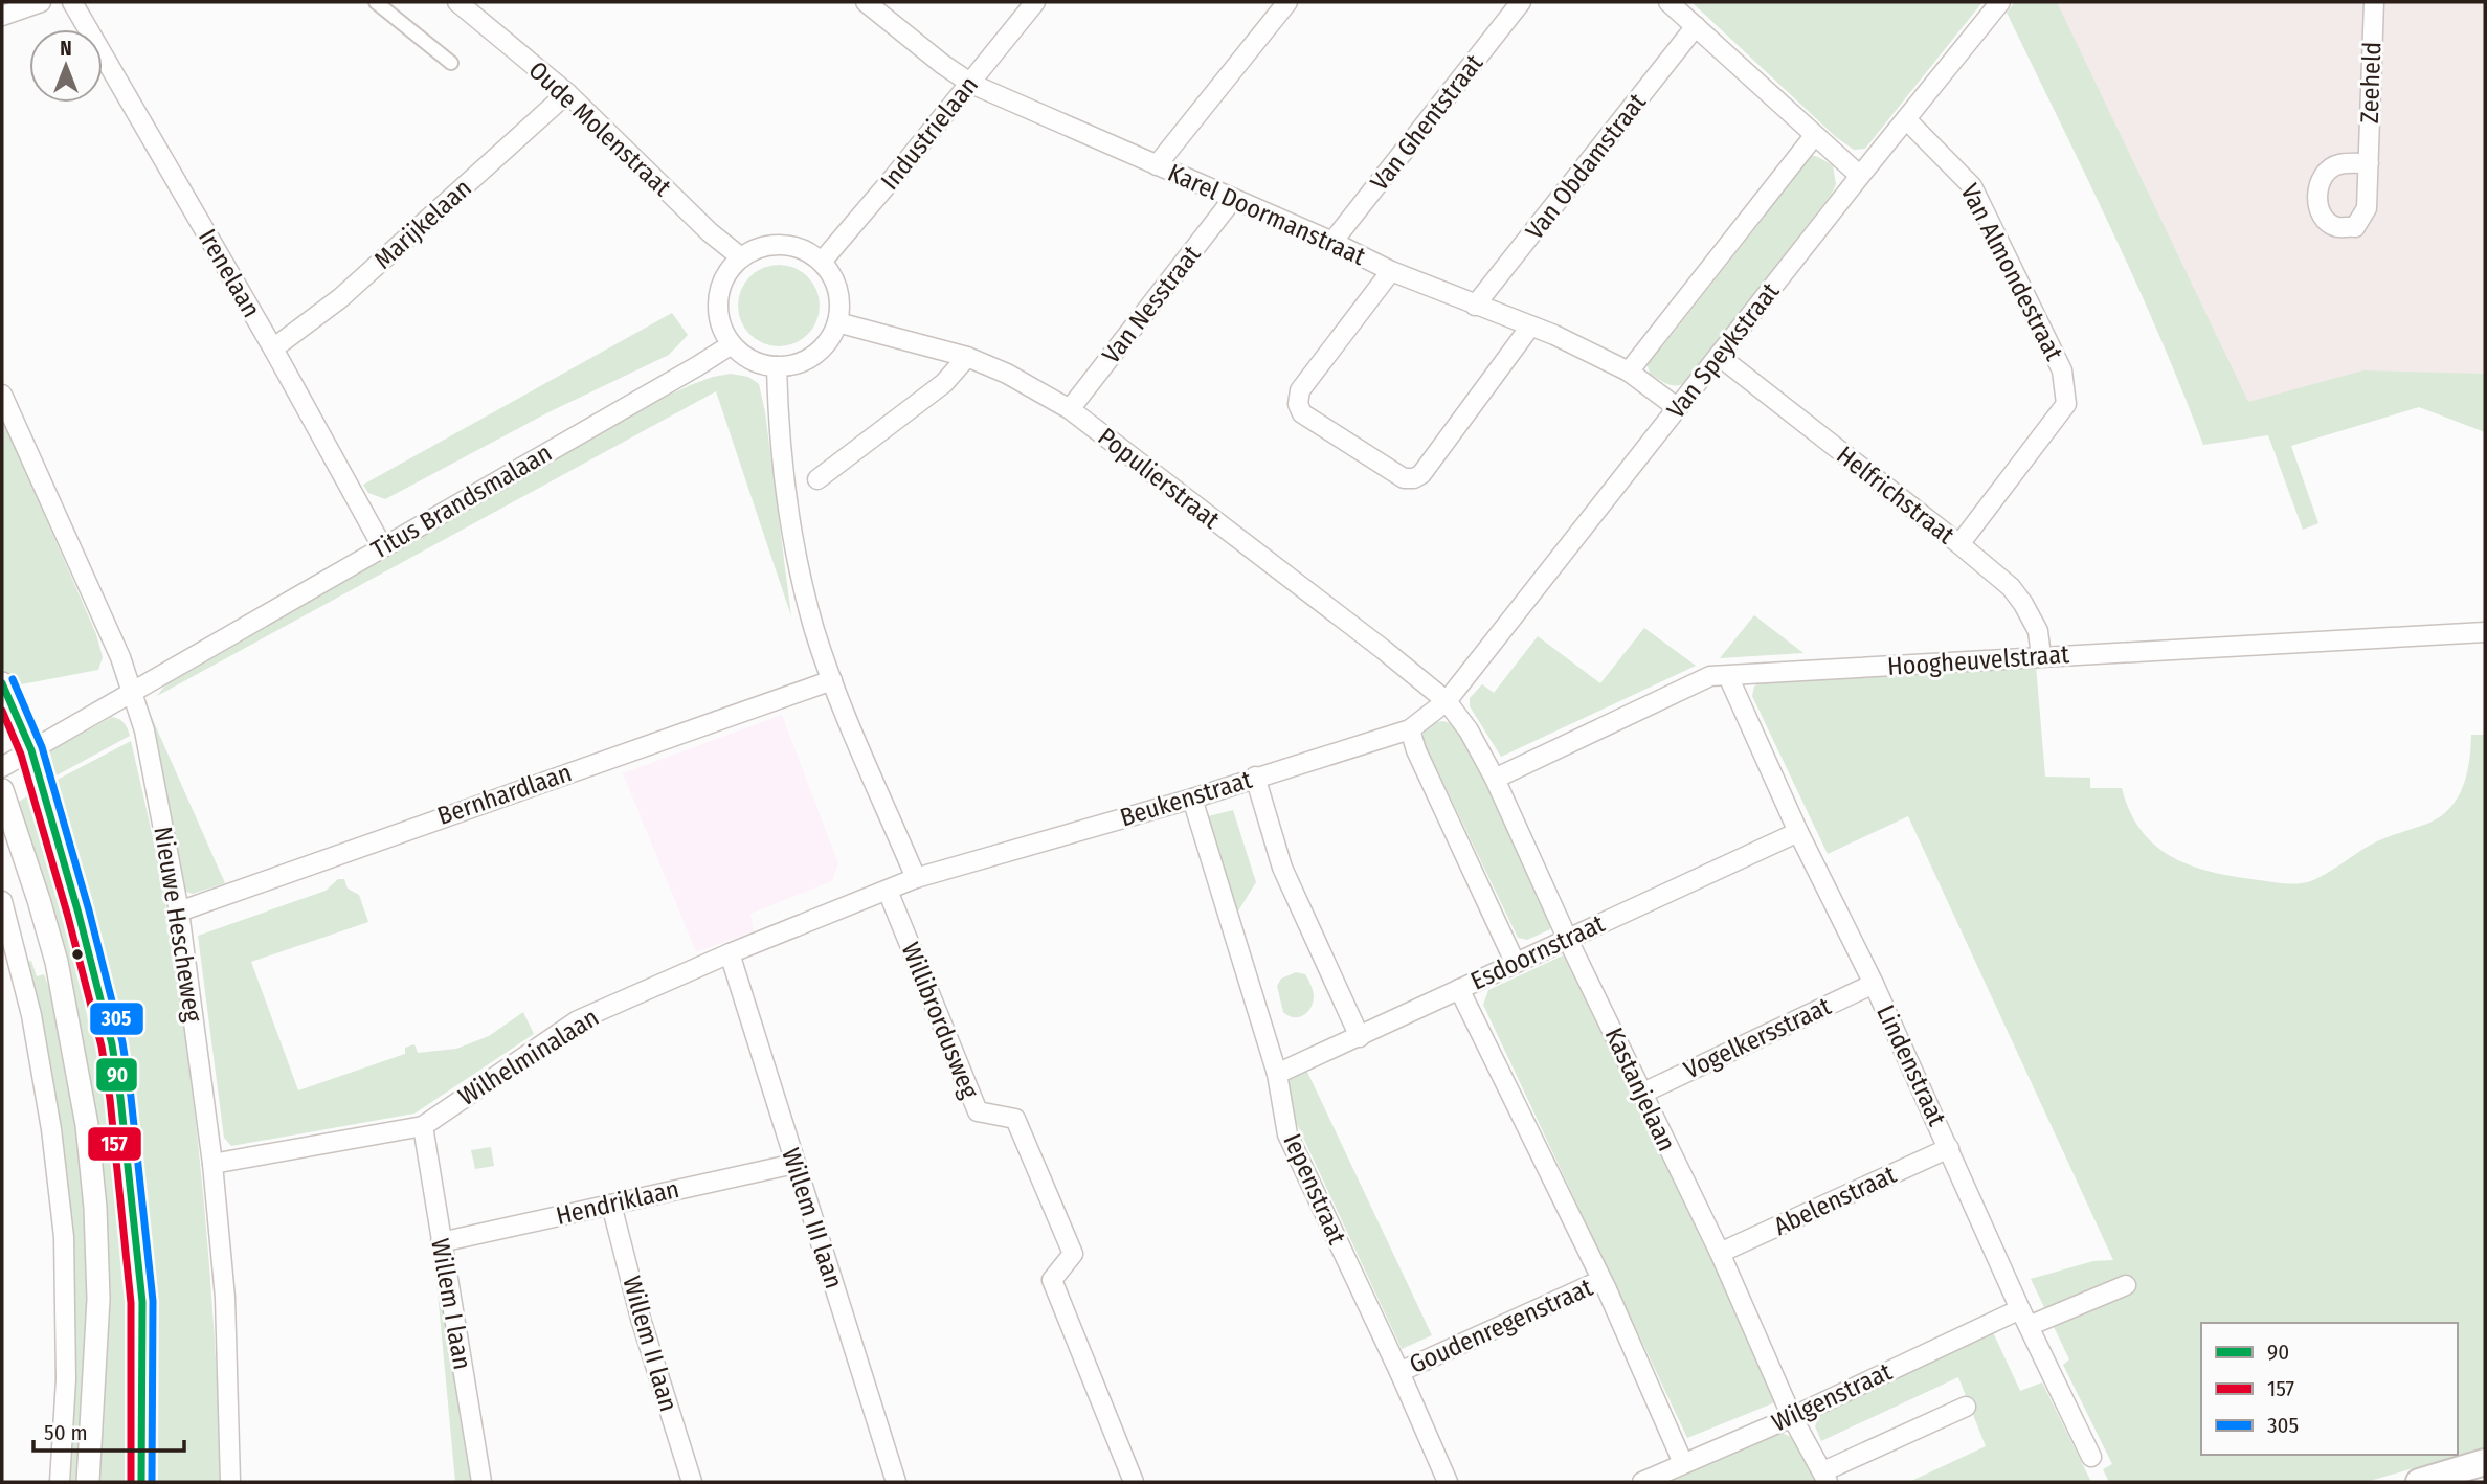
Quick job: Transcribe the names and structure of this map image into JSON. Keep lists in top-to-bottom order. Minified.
{"streets":{"street":["Zeeheld","Van Ghentstraat","Oude Molenstraat","Industrielaan","Van Obdamstraat","Karel Doormanstraat","Marijkelaan","Van Almondestraat","Irenelaan","Van Nesstraat","Van Speykstraat","Populierstraat","Helfrichstraat","Titus Brandsmalaan","Hoogheuvelstraat","Bernhardlaan","Beukenstraat","Nieuwe Hescheweg","Esdoornstraat","Willibrordusweg","Vogelkersstraat","Wilhelminalaan","Lindenstraat","Kastanjelaan","Iepenstraat","Abelenstraat","Hendriklaan","Willem III laan","Willem I laan","Goudenregenstraat","Willem II laan","Wilgenstraat"]},"crossings":[["Van Ghentstraat","Karel Doormanstraat"],["Oude Molenstraat","Industrielaan"],["Oude Molenstraat","Marijkelaan"],["Oude Molenstraat","Populierstraat"],["Oude Molenstraat","Titus Brandsmalaan"],["Industrielaan","Karel Doormanstraat"],["Industrielaan","Populierstraat"],["Industrielaan","Titus Brandsmalaan"],["Van Obdamstraat","Karel Doormanstraat"],["Karel Doormanstraat","Van Nesstraat"],["Karel Doormanstraat","Van Speykstraat"],["Marijkelaan","Irenelaan"],["Van Almondestraat","Van Speykstraat"],["Van Almondestraat","Helfrichstraat"],["Irenelaan","Titus Brandsmalaan"],["Van Nesstraat","Populierstraat"],["Van Speykstraat","Populierstraat"],["Van Speykstraat","Helfrichstraat"],["Van Speykstraat","Beukenstraat"],["Van Speykstraat","Kastanjelaan"],["Populierstraat","Titus Brandsmalaan"],["Populierstraat","Beukenstraat"],["Populierstraat","Kastanjelaan"],["Helfrichstraat","Hoogheuvelstraat"],["Titus Brandsmalaan","Nieuwe Hescheweg"],["Hoogheuvelstraat","Lindenstraat"],["Hoogheuvelstraat","Kastanjelaan"],["Bernhardlaan","Nieuwe Hescheweg"],["Beukenstraat","Wilhelminalaan"],["Beukenstraat","Kastanjelaan"],["Beukenstraat","Iepenstraat"],["Nieuwe Hescheweg","Wilhelminalaan"],["Esdoornstraat","Lindenstraat"],["Esdoornstraat","Kastanjelaan"],["Esdoornstraat","Iepenstraat"],["Willibrordusweg","Wilhelminalaan"],["Vogelkersstraat","Lindenstraat"],["Vogelkersstraat","Kastanjelaan"],["Wilhelminalaan","Willem III laan"],["Wilhelminalaan","Willem I laan"],["Lindenstraat","Abelenstraat"],["Lindenstraat","Wilgenstraat"],["Kastanjelaan","Abelenstraat"],["Kastanjelaan","Wilgenstraat"],["Iepenstraat","Goudenregenstraat"],["Hendriklaan","Willem III laan"],["Hendriklaan","Willem I laan"],["Hendriklaan","Willem II laan"]],"lines":["transit line 305","transit line 90","transit line 157"],"legend":["90","157","305"],"scale_bar":"50 m","north":"top"}
